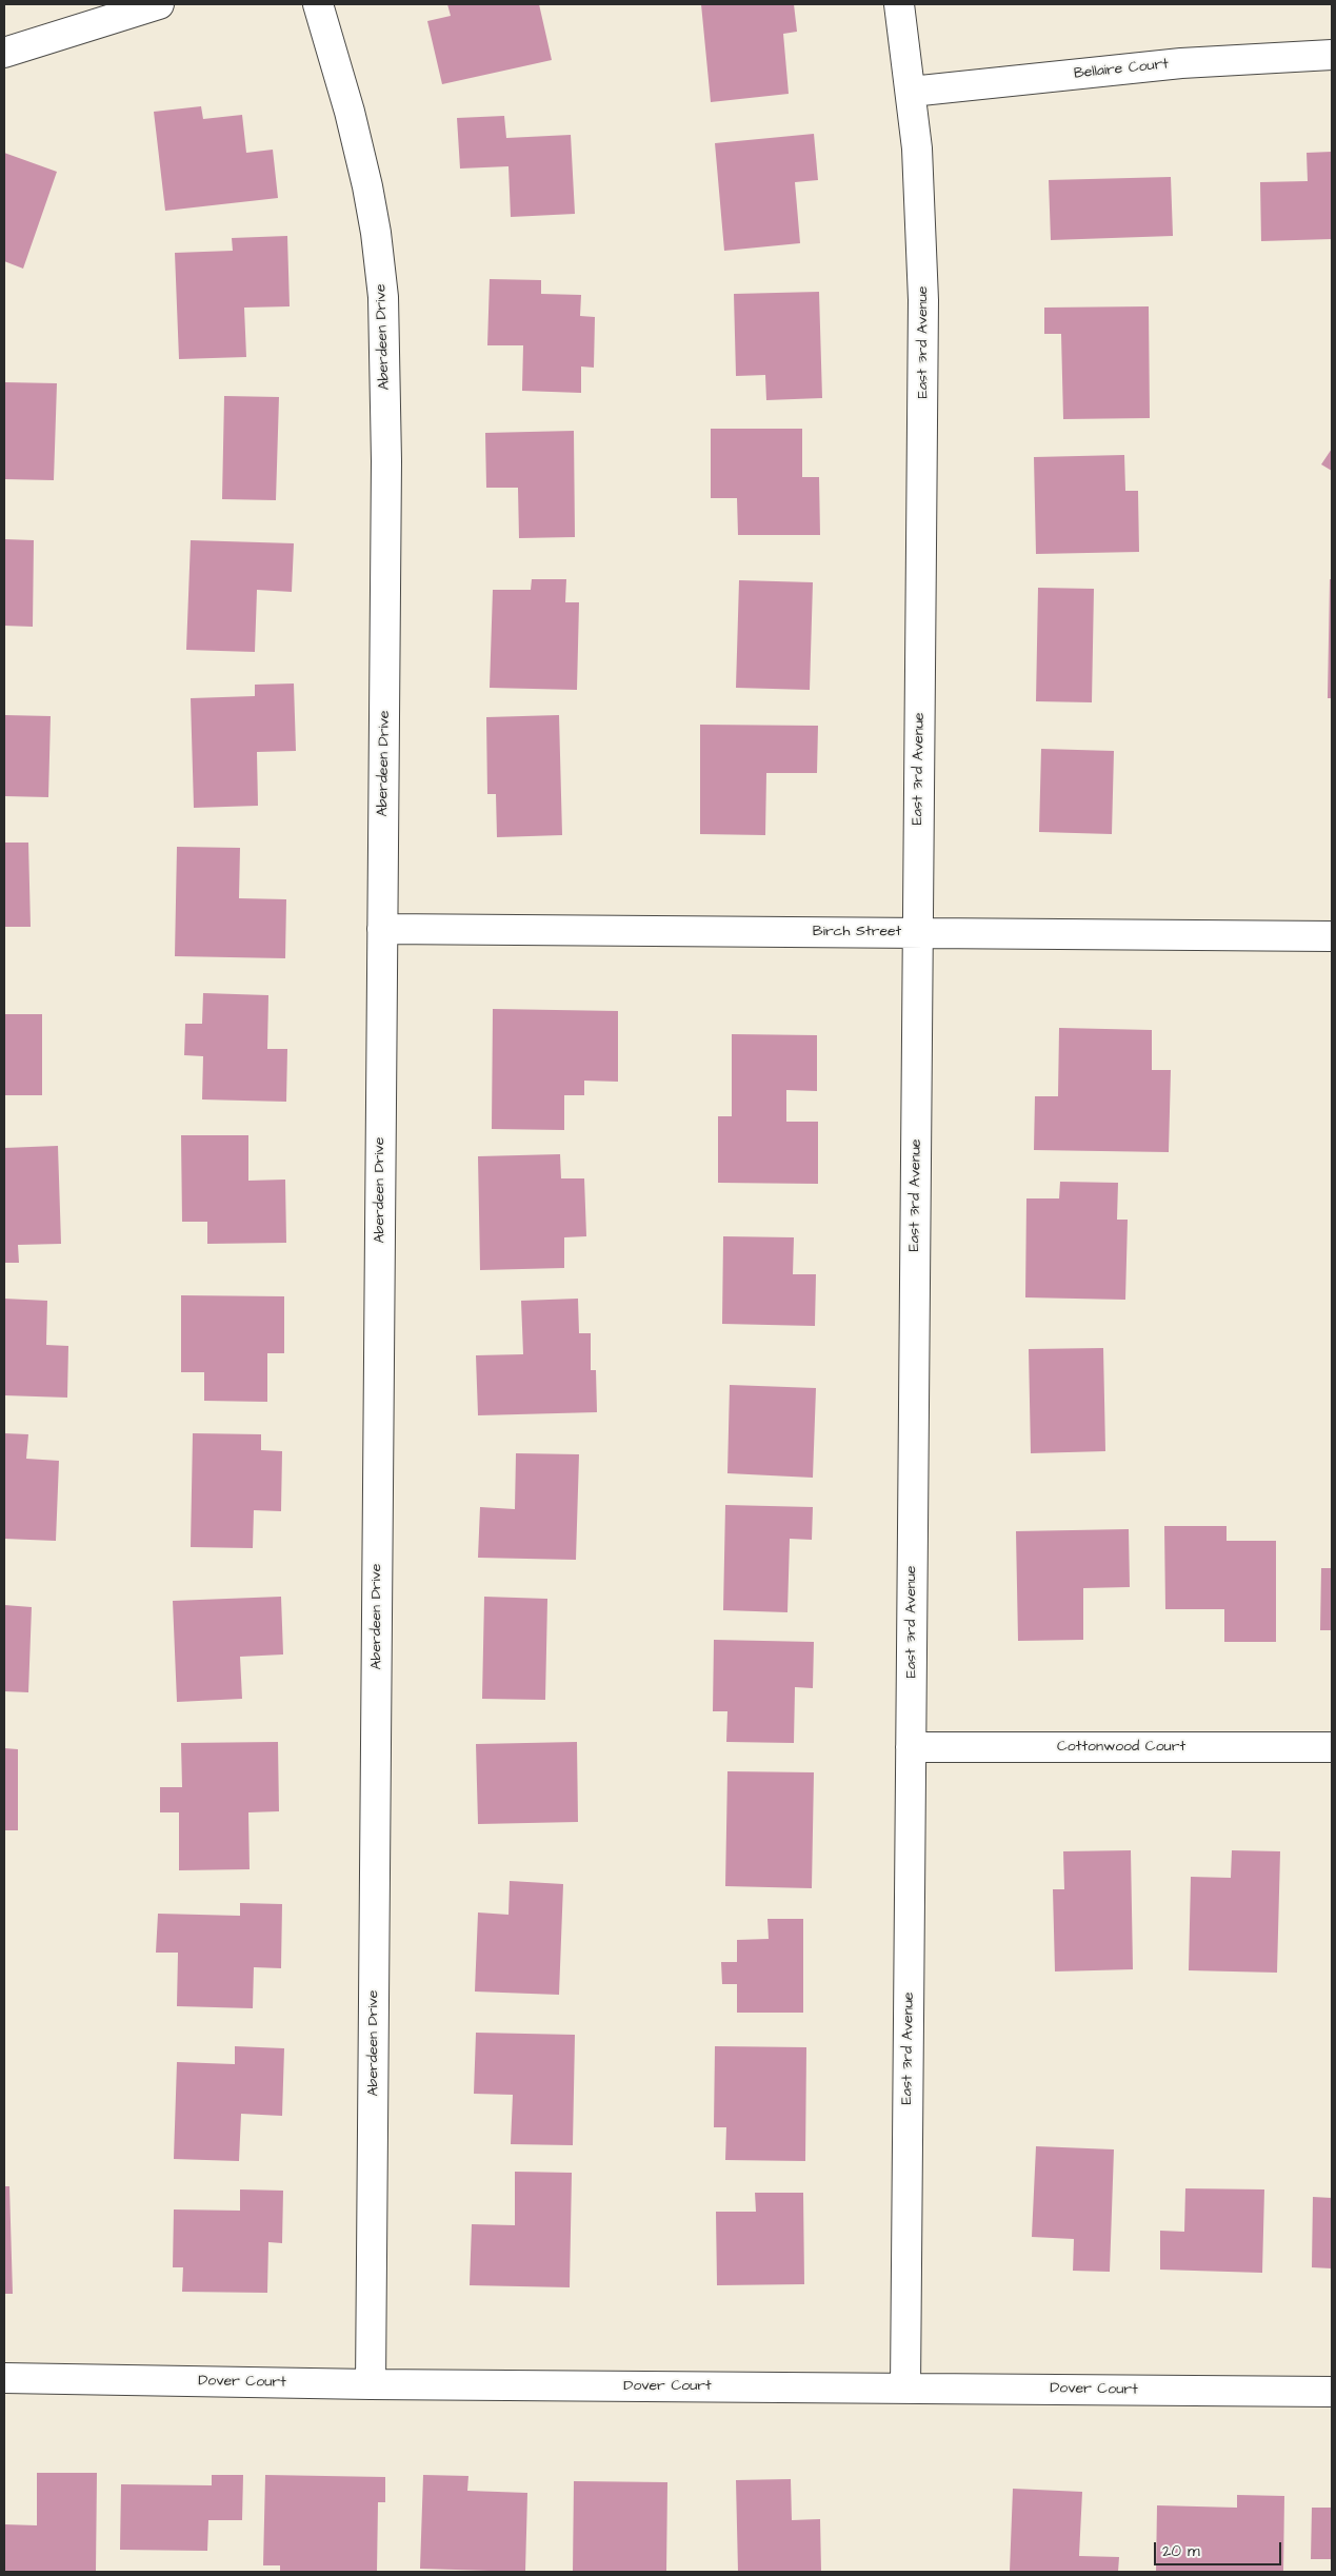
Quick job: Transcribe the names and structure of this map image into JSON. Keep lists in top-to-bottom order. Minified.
{"streets":{"street":["Bellaire Court","Aberdeen Drive","East 3rd Avenue","Birch Street","Cottonwood Court","Dover Court"]},"crossings":[["Bellaire Court","East 3rd Avenue"],["Aberdeen Drive","Birch Street"],["Aberdeen Drive","Dover Court"],["East 3rd Avenue","Birch Street"],["East 3rd Avenue","Cottonwood Court"],["East 3rd Avenue","Dover Court"]],"scale_bar":"20 m"}
